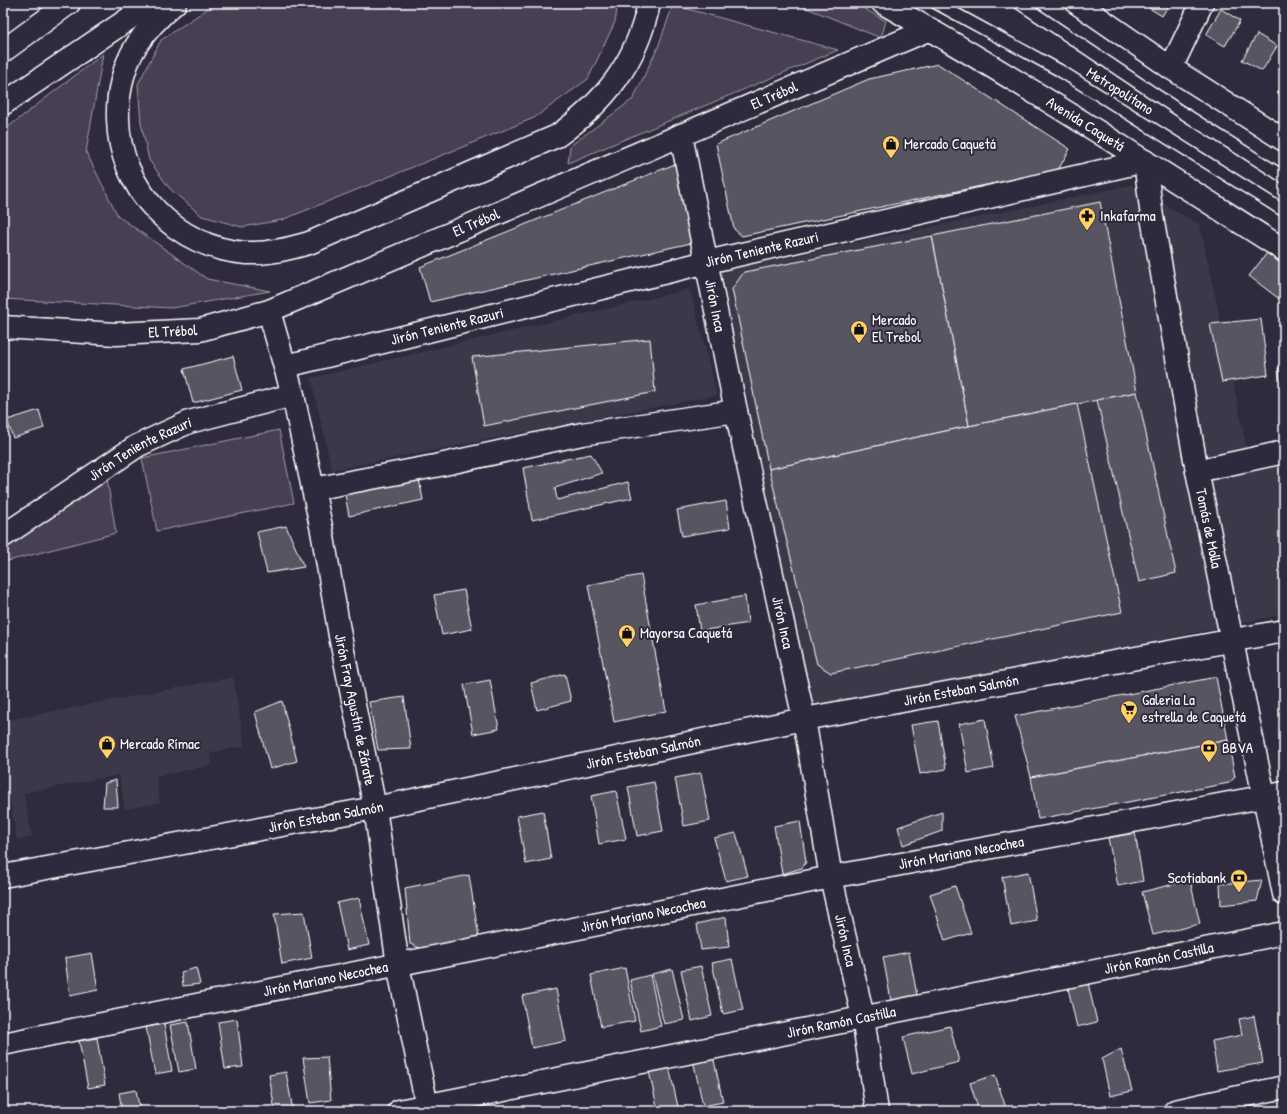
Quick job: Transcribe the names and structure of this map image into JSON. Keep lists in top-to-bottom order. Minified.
{"streets":{"main road":["El Trébol","Avenida Caquetá","Jirón Teniente Razuri","Jirón Inca","Tomás de Molla","Jirón Esteban Salmón","Jirón Fray Agustín de Zárate","Jirón Mariano Necochea","Jirón Ramón Castilla"],"lane":["Metropolitano"]},"crossings":[["El Trébol","Avenida Caquetá"],["El Trébol","Jirón Inca"],["El Trébol","Jirón Fray Agustín de Zárate"],["Avenida Caquetá","Jirón Teniente Razuri"],["Avenida Caquetá","Tomás de Molla"],["Jirón Teniente Razuri","Jirón Inca"],["Jirón Teniente Razuri","Tomás de Molla"],["Jirón Teniente Razuri","Jirón Fray Agustín de Zárate"],["Jirón Inca","Jirón Esteban Salmón"],["Jirón Inca","Jirón Mariano Necochea"],["Jirón Inca","Jirón Ramón Castilla"],["Tomás de Molla","Jirón Esteban Salmón"],["Tomás de Molla","Jirón Mariano Necochea"],["Jirón Esteban Salmón","Jirón Fray Agustín de Zárate"],["Jirón Fray Agustín de Zárate","Jirón Mariano Necochea"],["Jirón Fray Agustín de Zárate","Jirón Ramón Castilla"]],"places":{"shop":["Mercado Caquetá","Mercado El Trebol","Mayorsa Caquetá","Mercado Rímac"],"pharmacy":["Inkafarma"],"supermarket":["Galeria La estrella de Caquetá"],"bank":["BBVA","Scotiabank"]}}
